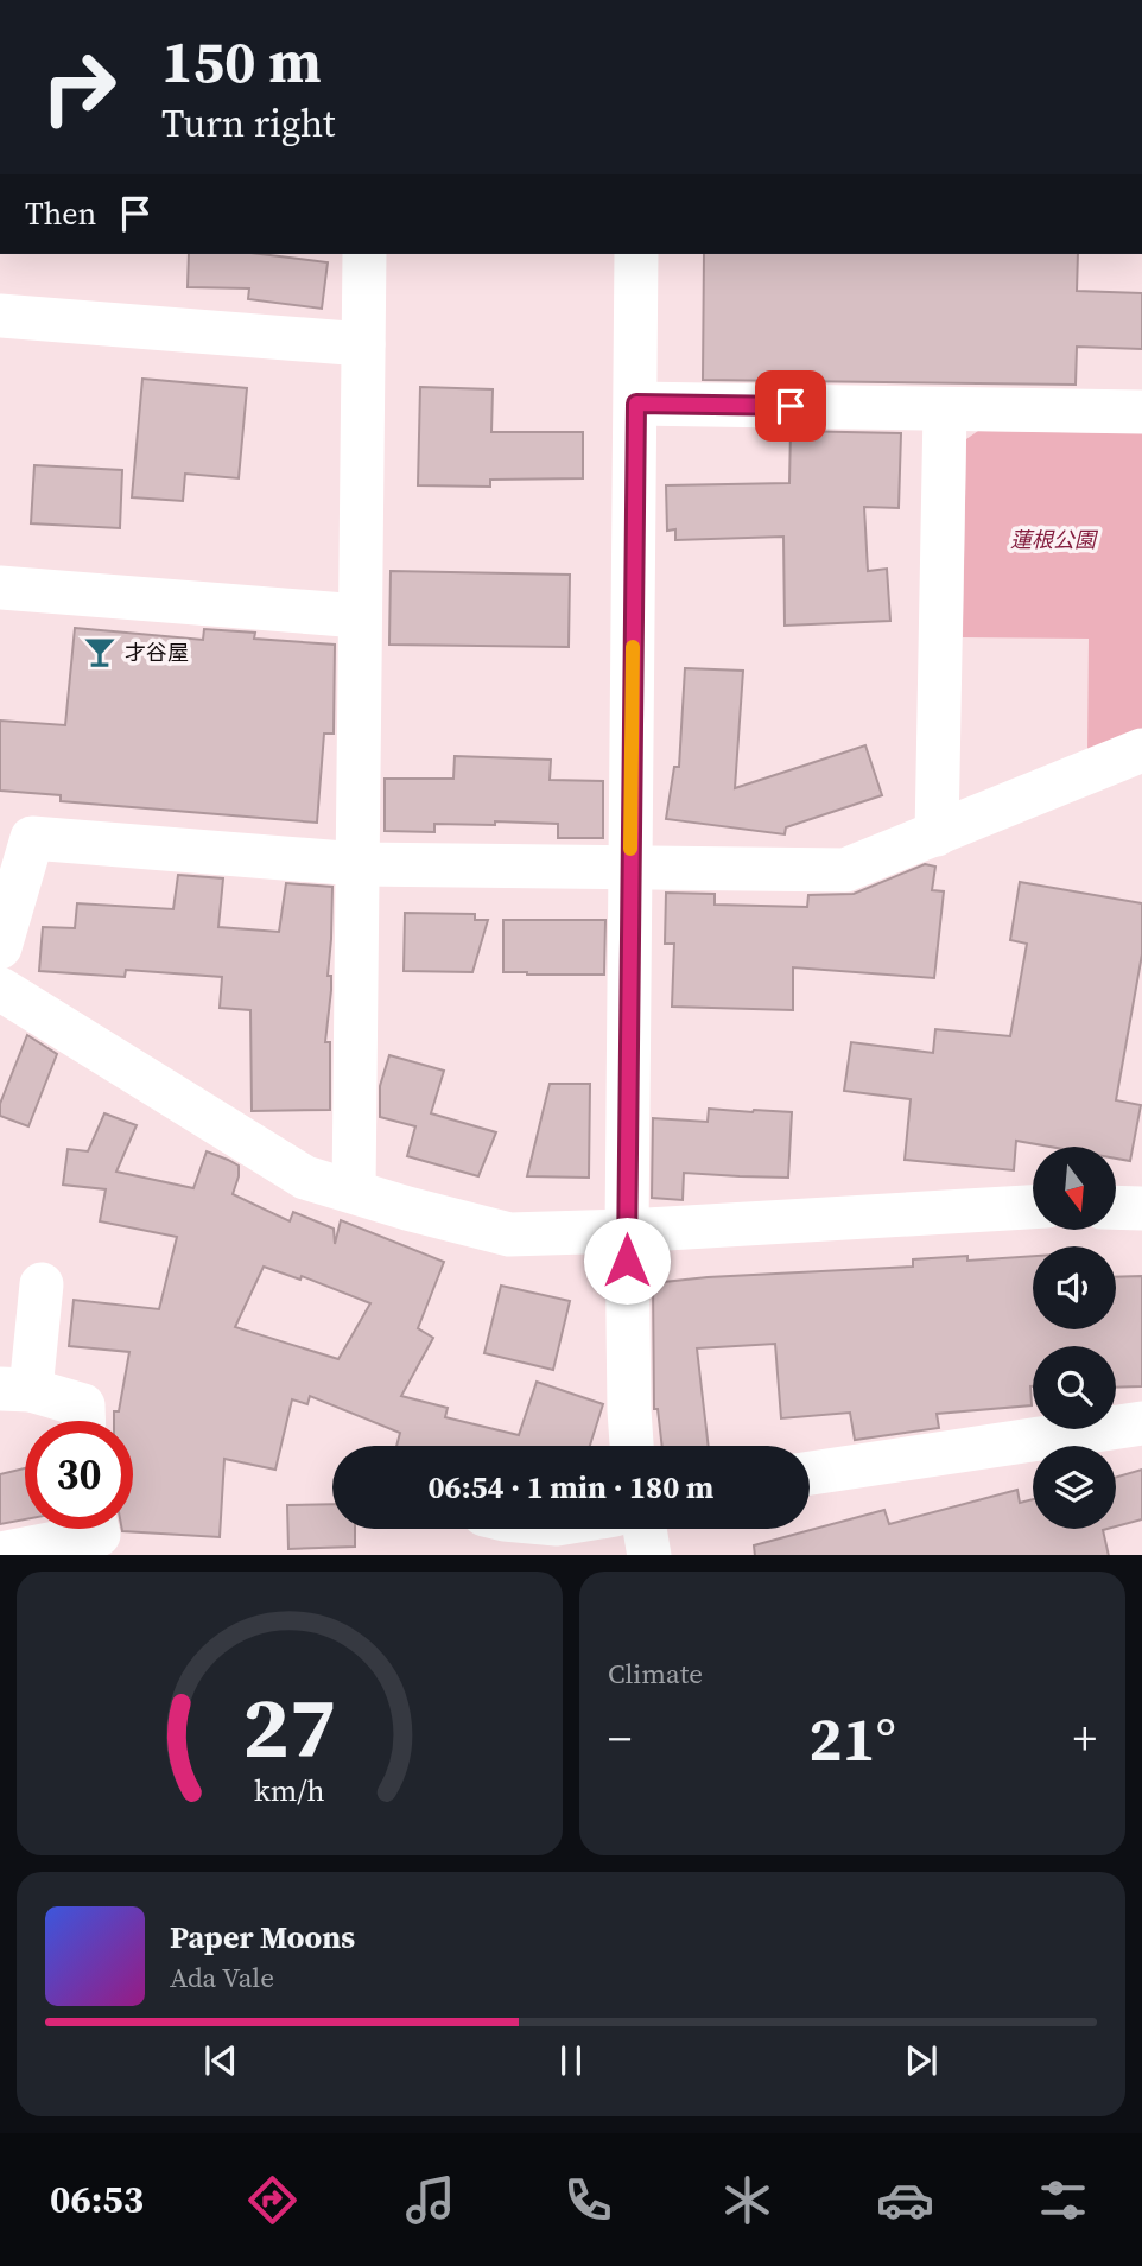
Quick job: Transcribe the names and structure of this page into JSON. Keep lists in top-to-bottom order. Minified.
{"parks":["蓮根公園"],"places":{"bar":["才谷屋"]},"north":"bottom","page":{"turn":["150 m","Turn right"],"then":"Then","limit":"30","trip":"06:54 · 1 min · 180 m","tile":"Climate","heat":["−","21°","+"],"song":["Paper Moons","Ada Vale"],"tabs":"06:53","gauge":["27","km/h"]}}
